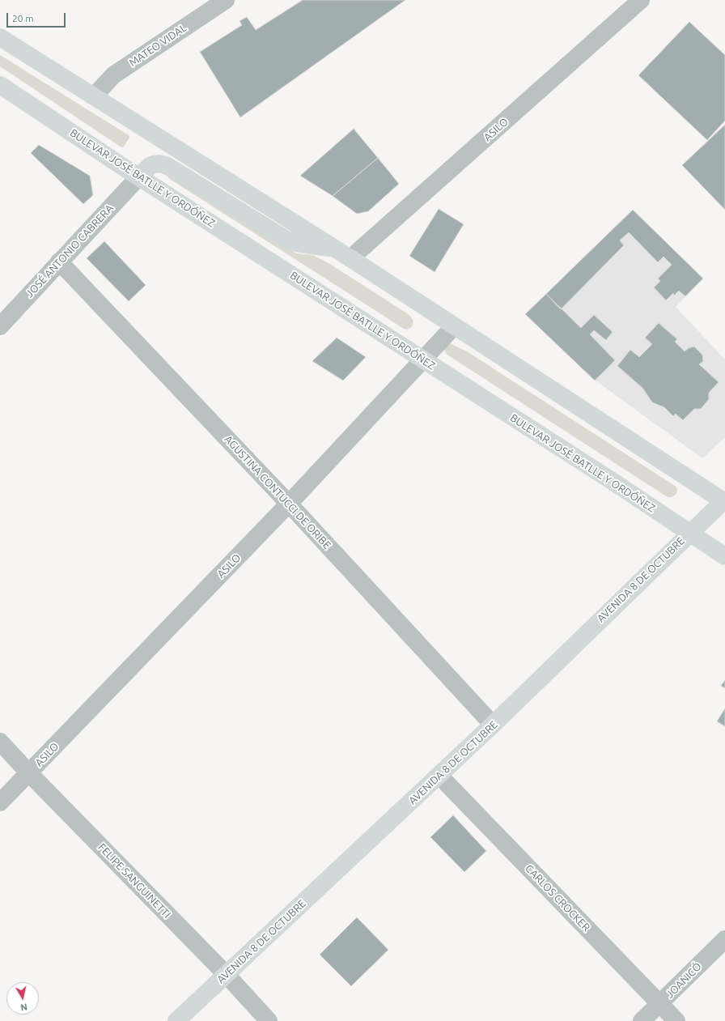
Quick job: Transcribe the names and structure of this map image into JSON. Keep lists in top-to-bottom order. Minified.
{"streets":{"main road":["BULEVAR JOSÉ BATLLE Y ORDÓÑEZ","AVENIDA 8 DE OCTUBRE"],"street":["MATEO VIDAL","ASILO","JOSÉ ANTONIO CABRERA","AGUSTINA CONTUCCI DE ORIBE","FELIPE SANGUINETTI","CARLOS CROCKER","JOANICÓ"]},"crossings":[["ASILO","BULEVAR JOSÉ BATLLE Y ORDÓÑEZ"],["ASILO","AGUSTINA CONTUCCI DE ORIBE"],["ASILO","FELIPE SANGUINETTI"],["BULEVAR JOSÉ BATLLE Y ORDÓÑEZ","JOSÉ ANTONIO CABRERA"],["BULEVAR JOSÉ BATLLE Y ORDÓÑEZ","AVENIDA 8 DE OCTUBRE"],["JOSÉ ANTONIO CABRERA","AGUSTINA CONTUCCI DE ORIBE"],["AGUSTINA CONTUCCI DE ORIBE","AVENIDA 8 DE OCTUBRE"],["AVENIDA 8 DE OCTUBRE","FELIPE SANGUINETTI"],["AVENIDA 8 DE OCTUBRE","CARLOS CROCKER"],["CARLOS CROCKER","JOANICÓ"]],"scale_bar":"20 m","north":"bottom"}
